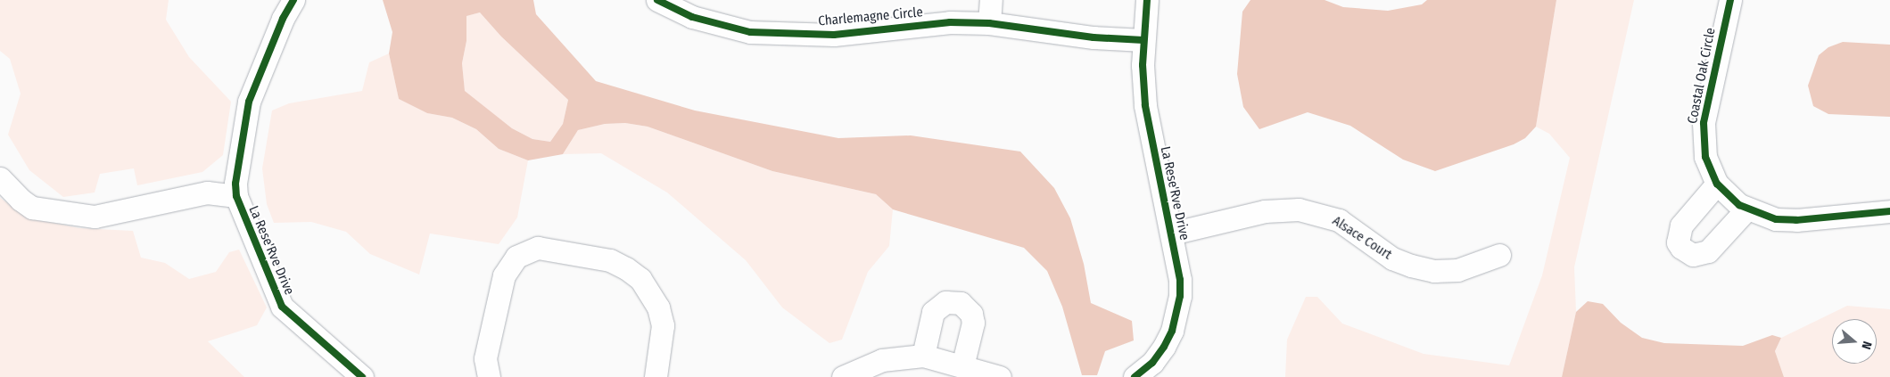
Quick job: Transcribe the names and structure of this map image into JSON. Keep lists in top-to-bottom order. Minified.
{"streets":{"street":["Charlemagne Circle","Coastal Oak Circle","La Rese'Rve Drive","Alsace Court"]},"crossings":[["Charlemagne Circle","La Rese'Rve Drive"],["La Rese'Rve Drive","Alsace Court"]],"north":"right"}
